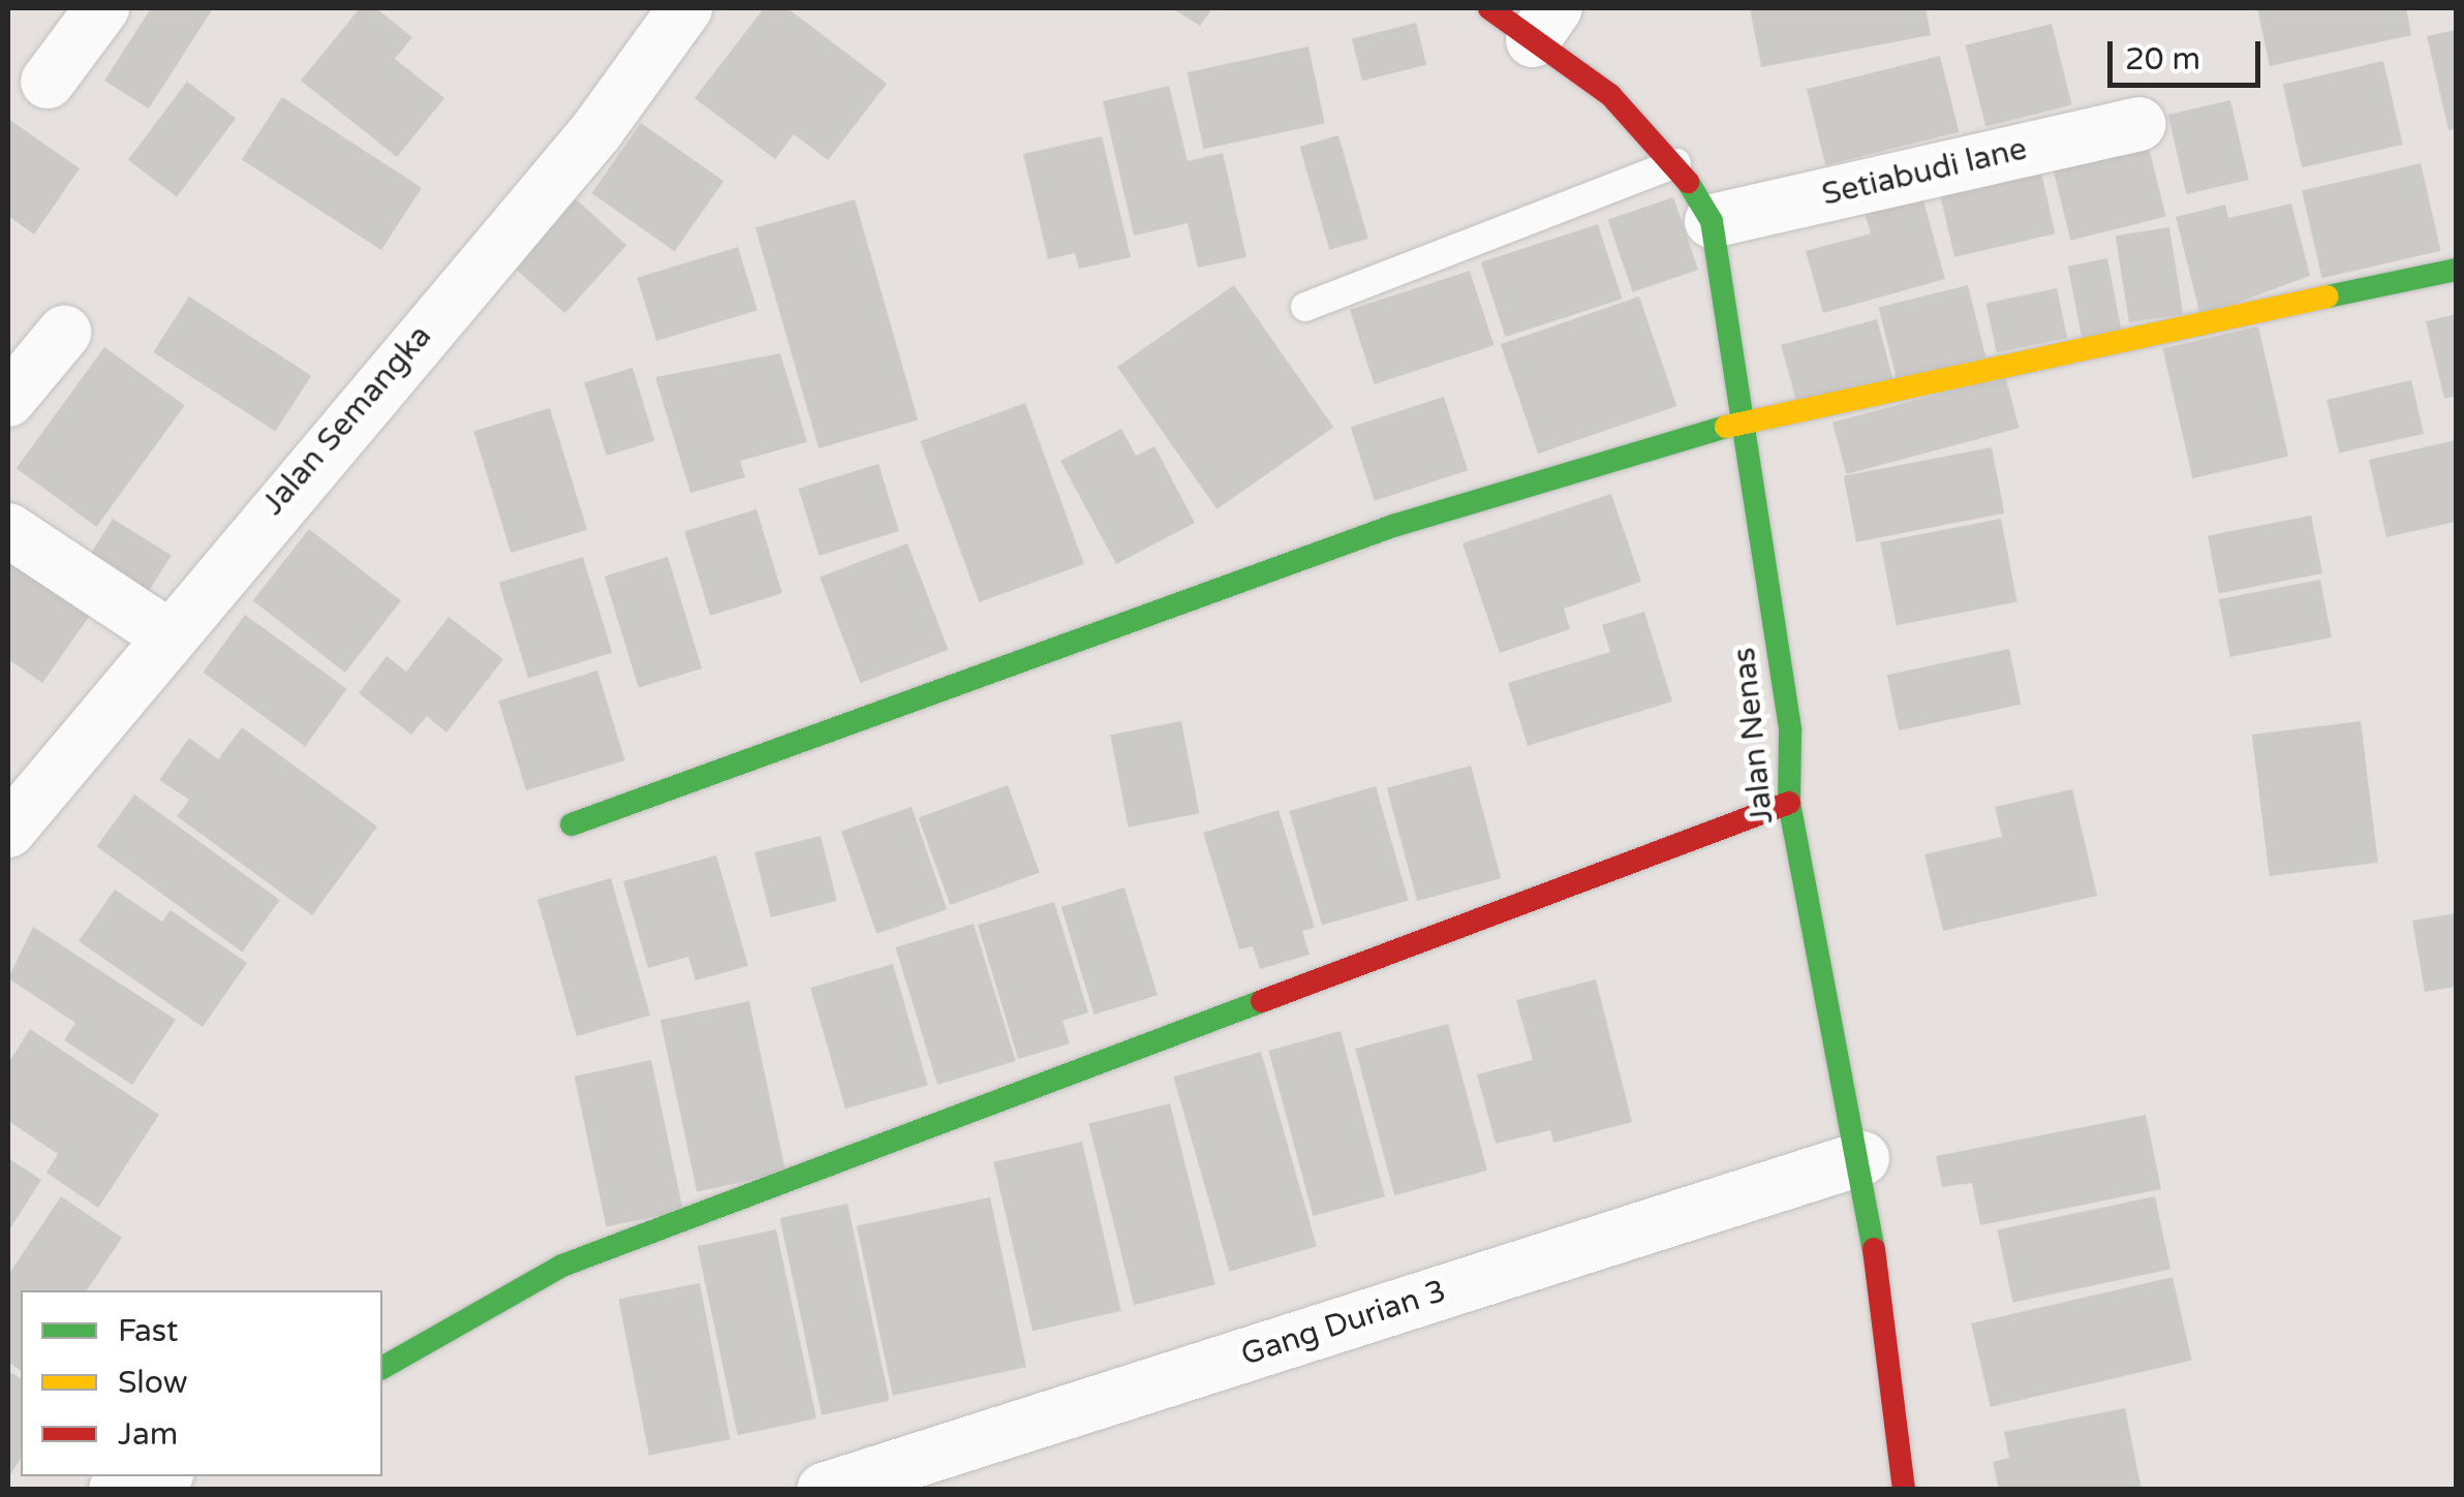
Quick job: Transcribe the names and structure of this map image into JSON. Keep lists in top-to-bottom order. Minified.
{"streets":{"street":["Setiabudi lane","Jalan Semangka","Jalan Nenas","Gang Durian 3"]},"crossings":[["Setiabudi lane","Jalan Nenas"],["Jalan Nenas","Gang Durian 3"]],"legend":["Fast","Slow","Jam"],"scale_bar":"20 m"}
